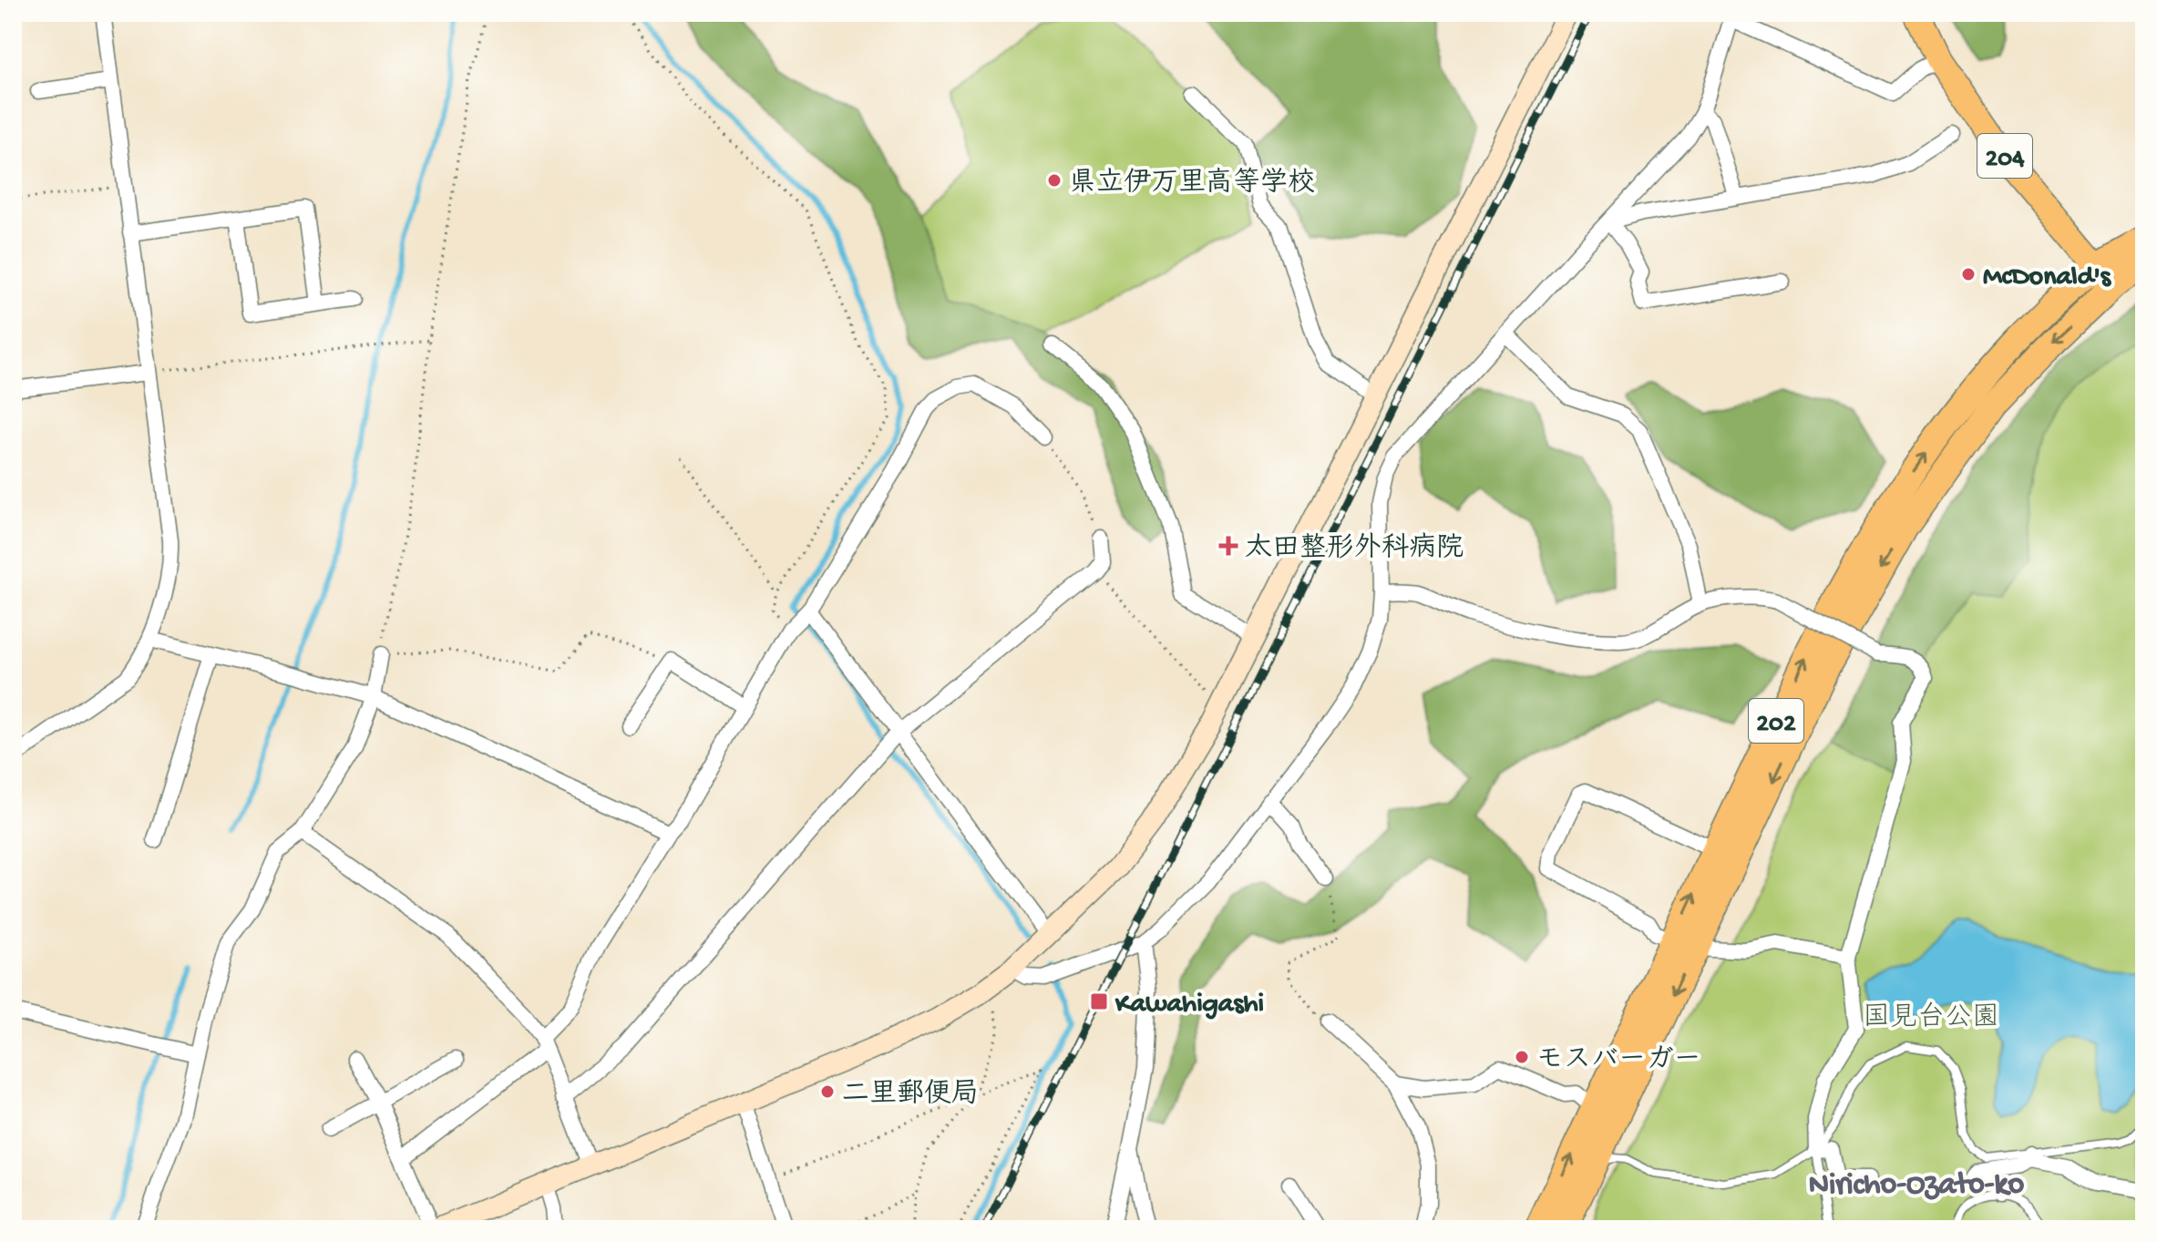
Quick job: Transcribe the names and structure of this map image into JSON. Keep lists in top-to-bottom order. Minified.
{"streets":{"highway":["204","202"]},"crossings":[["204","202"]],"districts":["Niricho-Ozato-ko"],"parks":["国見台公園"],"places":{"other":["県立伊万里高等学校","McDonald's","モスバーガー","二里郵便局"],"health":["太田整形外科病院"],"transit":["Kawahigashi"]}}
